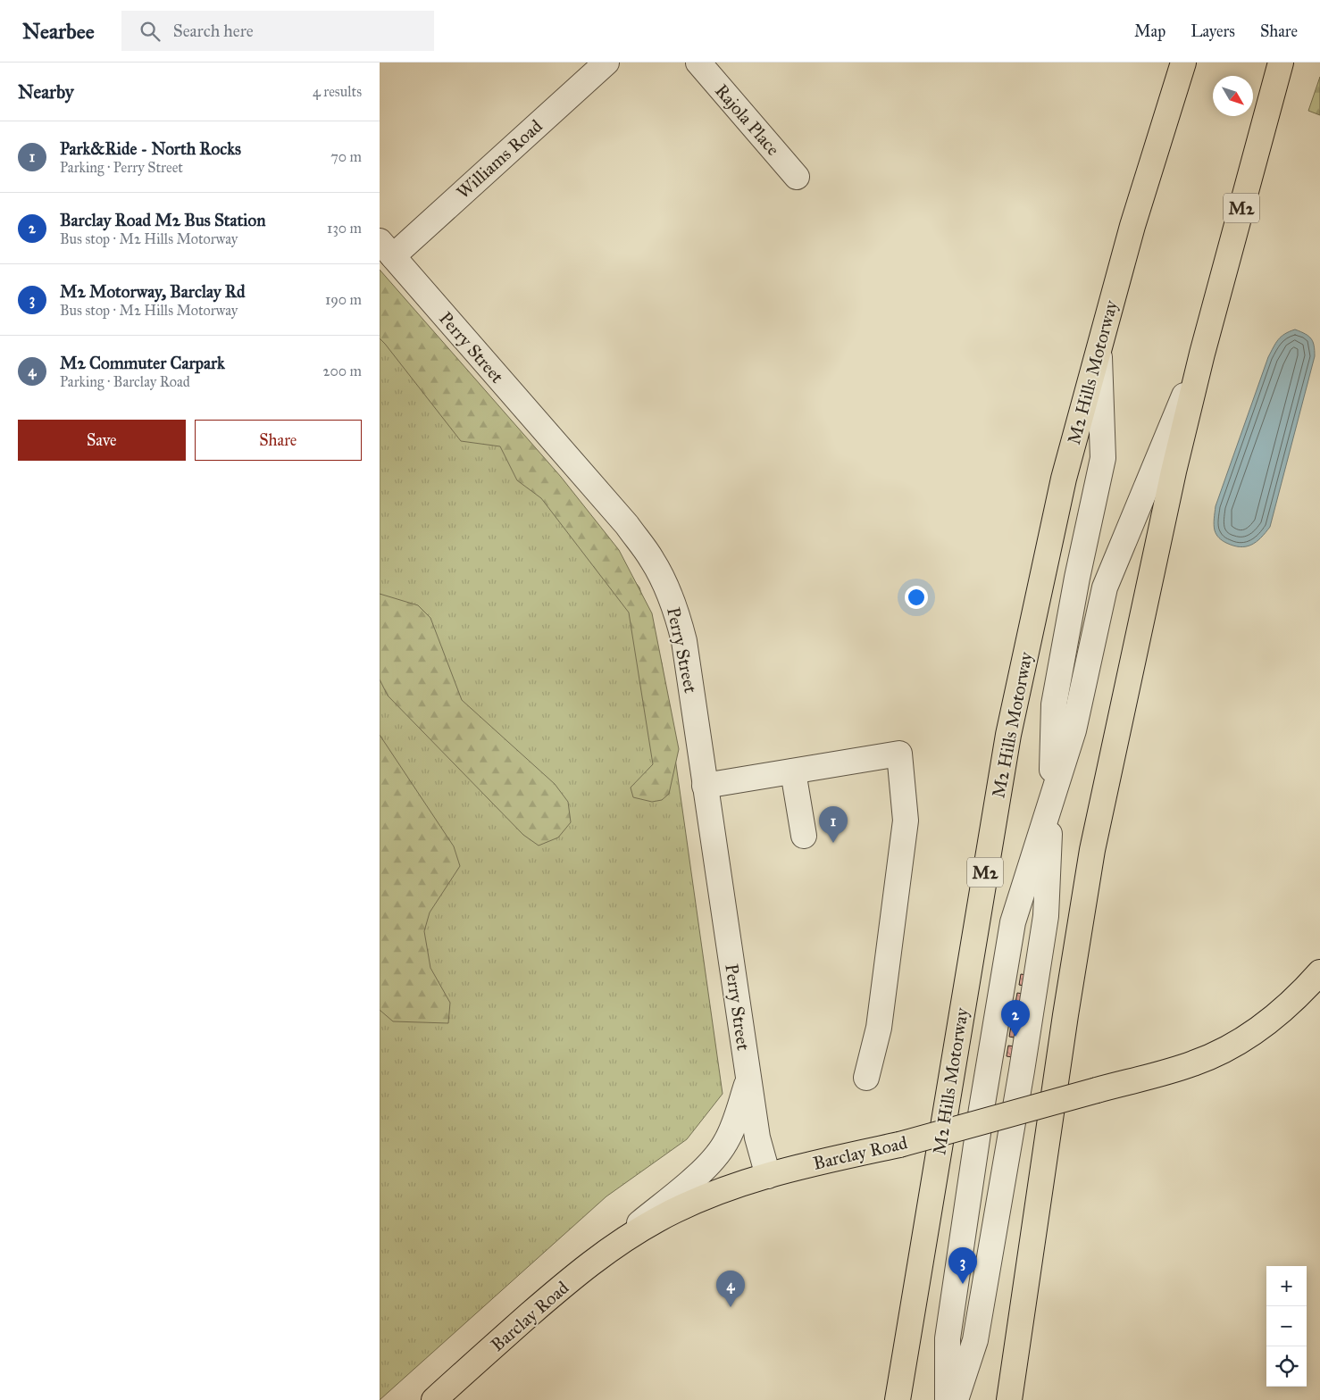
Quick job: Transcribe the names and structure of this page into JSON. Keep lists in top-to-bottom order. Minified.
{"streets":{"main road":["M2","M2 Hills Motorway","Barclay Road"],"street":["Rajola Place","Williams Road","Perry Street"]},"crossings":[["Williams Road","Perry Street"],["M2","M2 Hills Motorway"],["Perry Street","Barclay Road"]],"north":"bottom right","page":{"header":"Nearbee","search":"Search here","nav":["Map","Layers","Share"],"heading":["Nearby","4 results"],"list":[{"mark":"1","name":"Park&Ride - North Rocks","note":"Parking · Perry Street","value":"70 m"},{"mark":"2","name":"Barclay Road M2 Bus Station","note":"Bus stop · M2 Hills Motorway","value":"130 m"},{"mark":"3","name":"M2 Motorway, Barclay Rd","note":"Bus stop · M2 Hills Motorway","value":"190 m"},{"mark":"4","name":"M2 Commuter Carpark","note":"Parking · Barclay Road","value":"200 m"}],"buttons":["Save","Share"],"pins":["1","2","3","4"],"map_buttons":["+","−"]}}
